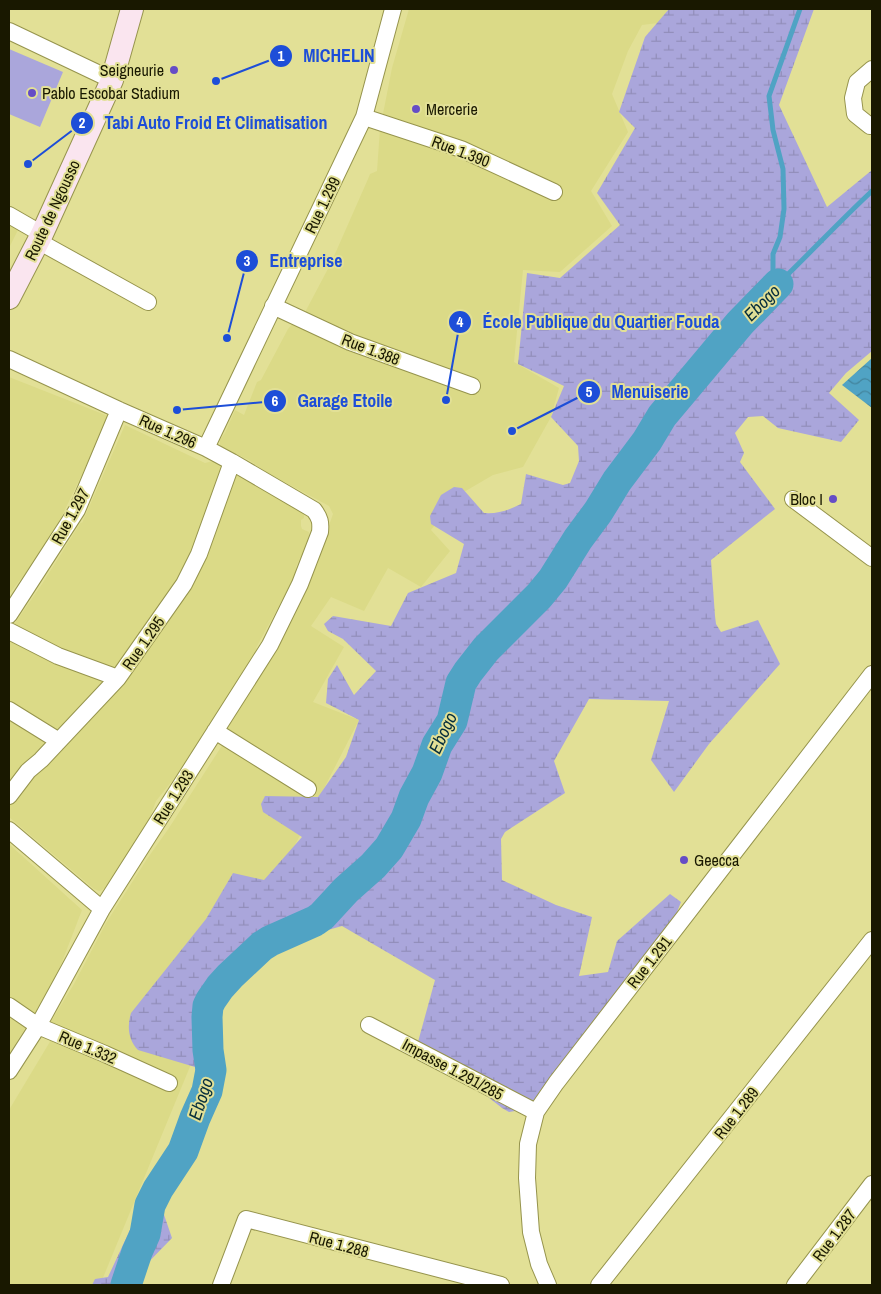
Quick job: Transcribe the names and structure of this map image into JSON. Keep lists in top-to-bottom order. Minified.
{"streets":{"main road":["Route de Ngousso"],"street":["Rue 1.390","Rue 1.299","Rue 1.388","Rue 1.296","Rue 1.297","Rue 1.295","Rue 1.293","Rue 1.291","Rue 1.332","Impasse 1.291/285","Rue 1.289","Rue 1.287","Rue 1.288"]},"crossings":[["Rue 1.390","Rue 1.299"],["Rue 1.299","Rue 1.388"],["Rue 1.299","Rue 1.296"],["Rue 1.296","Rue 1.297"],["Rue 1.296","Rue 1.295"],["Rue 1.296","Rue 1.293"],["Rue 1.293","Rue 1.332"],["Rue 1.291","Impasse 1.291/285"]],"water":["Ebogo"],"places":["Seigneurie","MICHELIN","Pablo Escobar Stadium","Mercerie","Tabi Auto Froid Et Climatisation","Entreprise","École Publique du Quartier Fouda","Garage Etoile","Menuiserie","Bloc I","Geecca"]}
